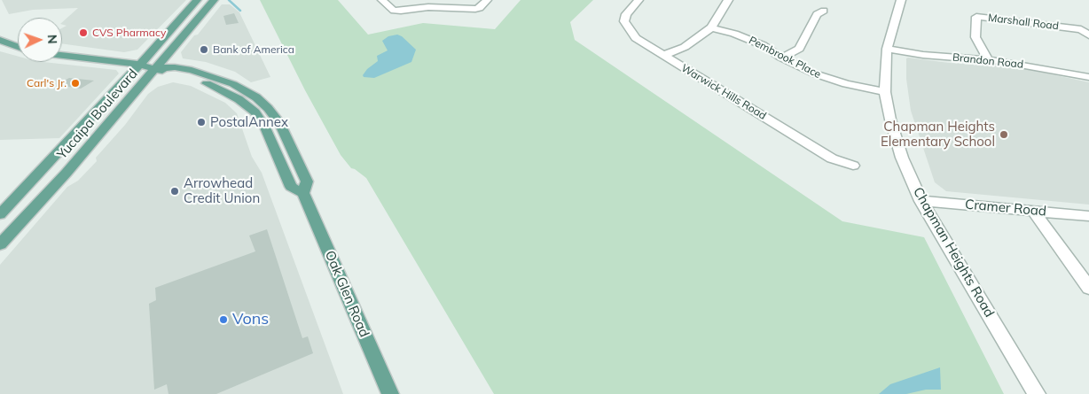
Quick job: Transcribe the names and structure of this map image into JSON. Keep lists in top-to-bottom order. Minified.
{"streets":{"main road":["Yucaipa Boulevard","Oak Glen Road"],"street":["Marshall Road","Pembrook Place","Brandon Road","Warwick Hills Road","Cramer Road","Chapman Heights Road"]},"crossings":[["Marshall Road","Brandon Road"],["Pembrook Place","Chapman Heights Road"],["Brandon Road","Chapman Heights Road"],["Yucaipa Boulevard","Oak Glen Road"],["Cramer Road","Chapman Heights Road"]],"places":["CVS Pharmacy","Bank of America","Carl's Jr.","PostalAnnex","Chapman Heights Elementary School","Arrowhead Credit Union","Vons"],"north":"right"}
